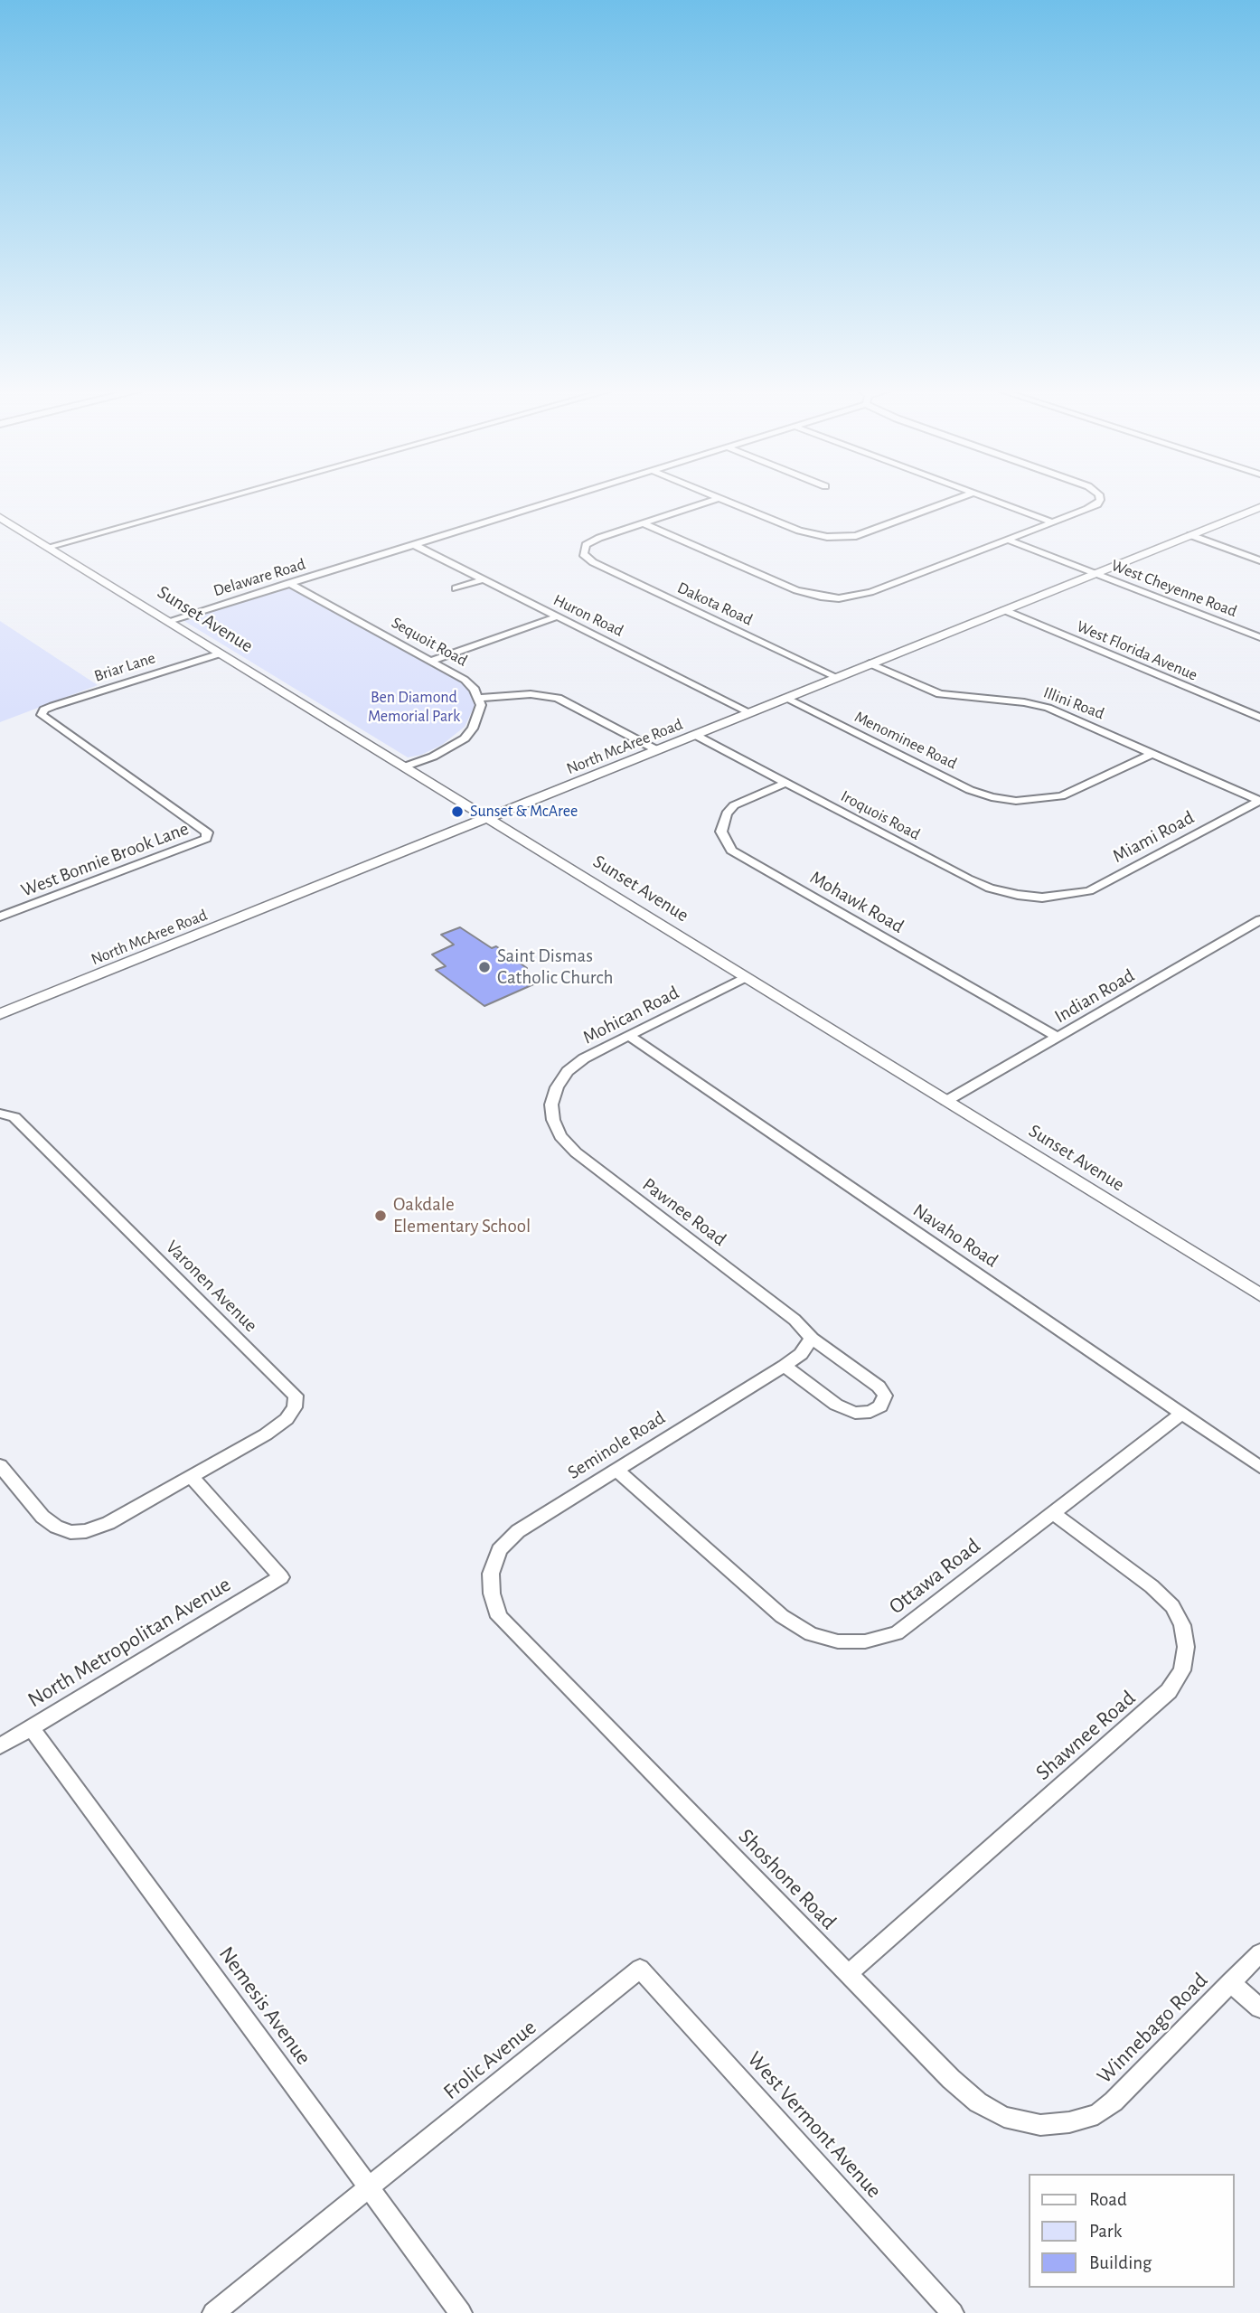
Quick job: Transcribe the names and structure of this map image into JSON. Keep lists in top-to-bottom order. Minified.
{"streets":{"street":["Delaware Road","West Cheyenne Road","Dakota Road","Huron Road","Sunset Avenue","Sequoit Road","West Florida Avenue","Briar Lane","Illini Road","Menominee Road","North McAree Road","Iroquois Road","Miami Road","West Bonnie Brook Lane","Mohawk Road","Indian Road","Mohican Road","Pawnee Road","Navaho Road","Varonen Avenue","Seminole Road","Ottawa Road","North Metropolitan Avenue","Shawnee Road","Shoshone Road","Nemesis Avenue","Winnebago Road","Frolic Avenue","West Vermont Avenue"]},"crossings":[["Delaware Road","Huron Road"],["Delaware Road","Sunset Avenue"],["Delaware Road","Sequoit Road"],["West Cheyenne Road","North McAree Road"],["Dakota Road","North McAree Road"],["Huron Road","North McAree Road"],["Sunset Avenue","Briar Lane"],["Sunset Avenue","North McAree Road"],["Sunset Avenue","Indian Road"],["Sunset Avenue","Mohican Road"],["West Florida Avenue","North McAree Road"],["Briar Lane","West Bonnie Brook Lane"],["Illini Road","Menominee Road"],["Illini Road","North McAree Road"],["Illini Road","Miami Road"],["Menominee Road","North McAree Road"],["North McAree Road","Iroquois Road"],["Iroquois Road","Miami Road"],["Iroquois Road","Mohawk Road"],["Mohawk Road","Indian Road"],["Mohican Road","Pawnee Road"],["Mohican Road","Navaho Road"],["Pawnee Road","Seminole Road"],["Navaho Road","Ottawa Road"],["Varonen Avenue","North Metropolitan Avenue"],["Seminole Road","Ottawa Road"],["Seminole Road","Shoshone Road"],["Ottawa Road","Shawnee Road"],["North Metropolitan Avenue","Nemesis Avenue"],["Shawnee Road","Shoshone Road"],["Shoshone Road","Winnebago Road"],["Nemesis Avenue","Frolic Avenue"],["Frolic Avenue","West Vermont Avenue"]],"parks":["Ben Diamond Memorial Park"],"places":["Sunset & McAree","Saint Dismas Catholic Church","Oakdale Elementary School"],"legend":["Road","Park","Building"]}
